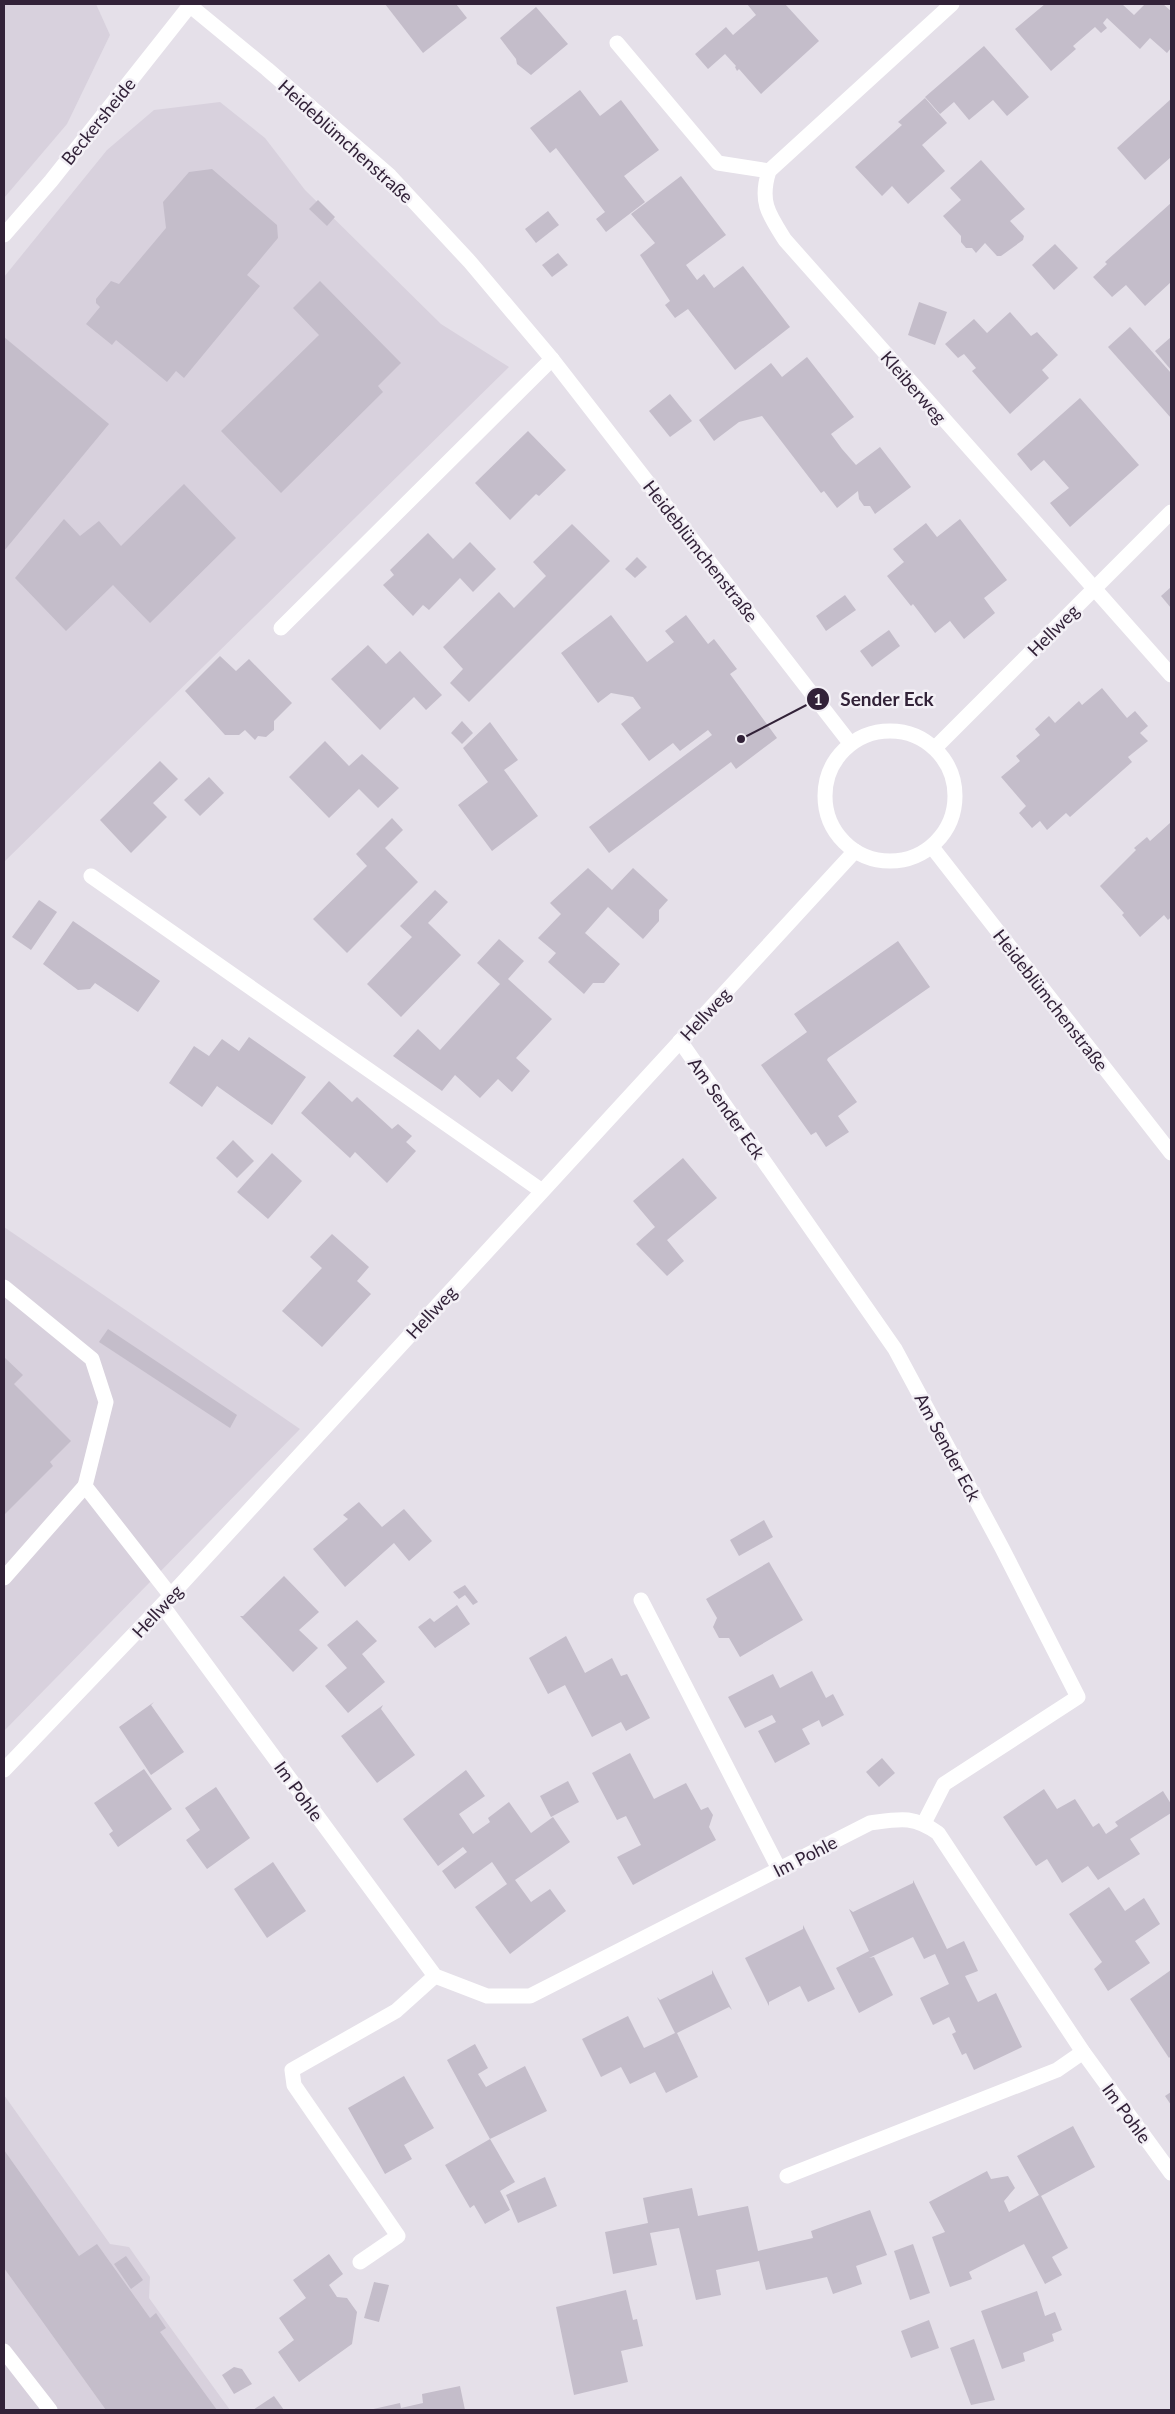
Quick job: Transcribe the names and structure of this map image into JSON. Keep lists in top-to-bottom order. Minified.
{"streets":{"street":["Beckersheide","Heideblümchenstraße","Kleiberweg","Hellweg","Am Sender Eck","Im Pohle"]},"crossings":[["Beckersheide","Heideblümchenstraße"],["Heideblümchenstraße","Hellweg"],["Kleiberweg","Hellweg"],["Hellweg","Am Sender Eck"],["Hellweg","Im Pohle"],["Am Sender Eck","Im Pohle"]],"places":["Sender Eck"]}
